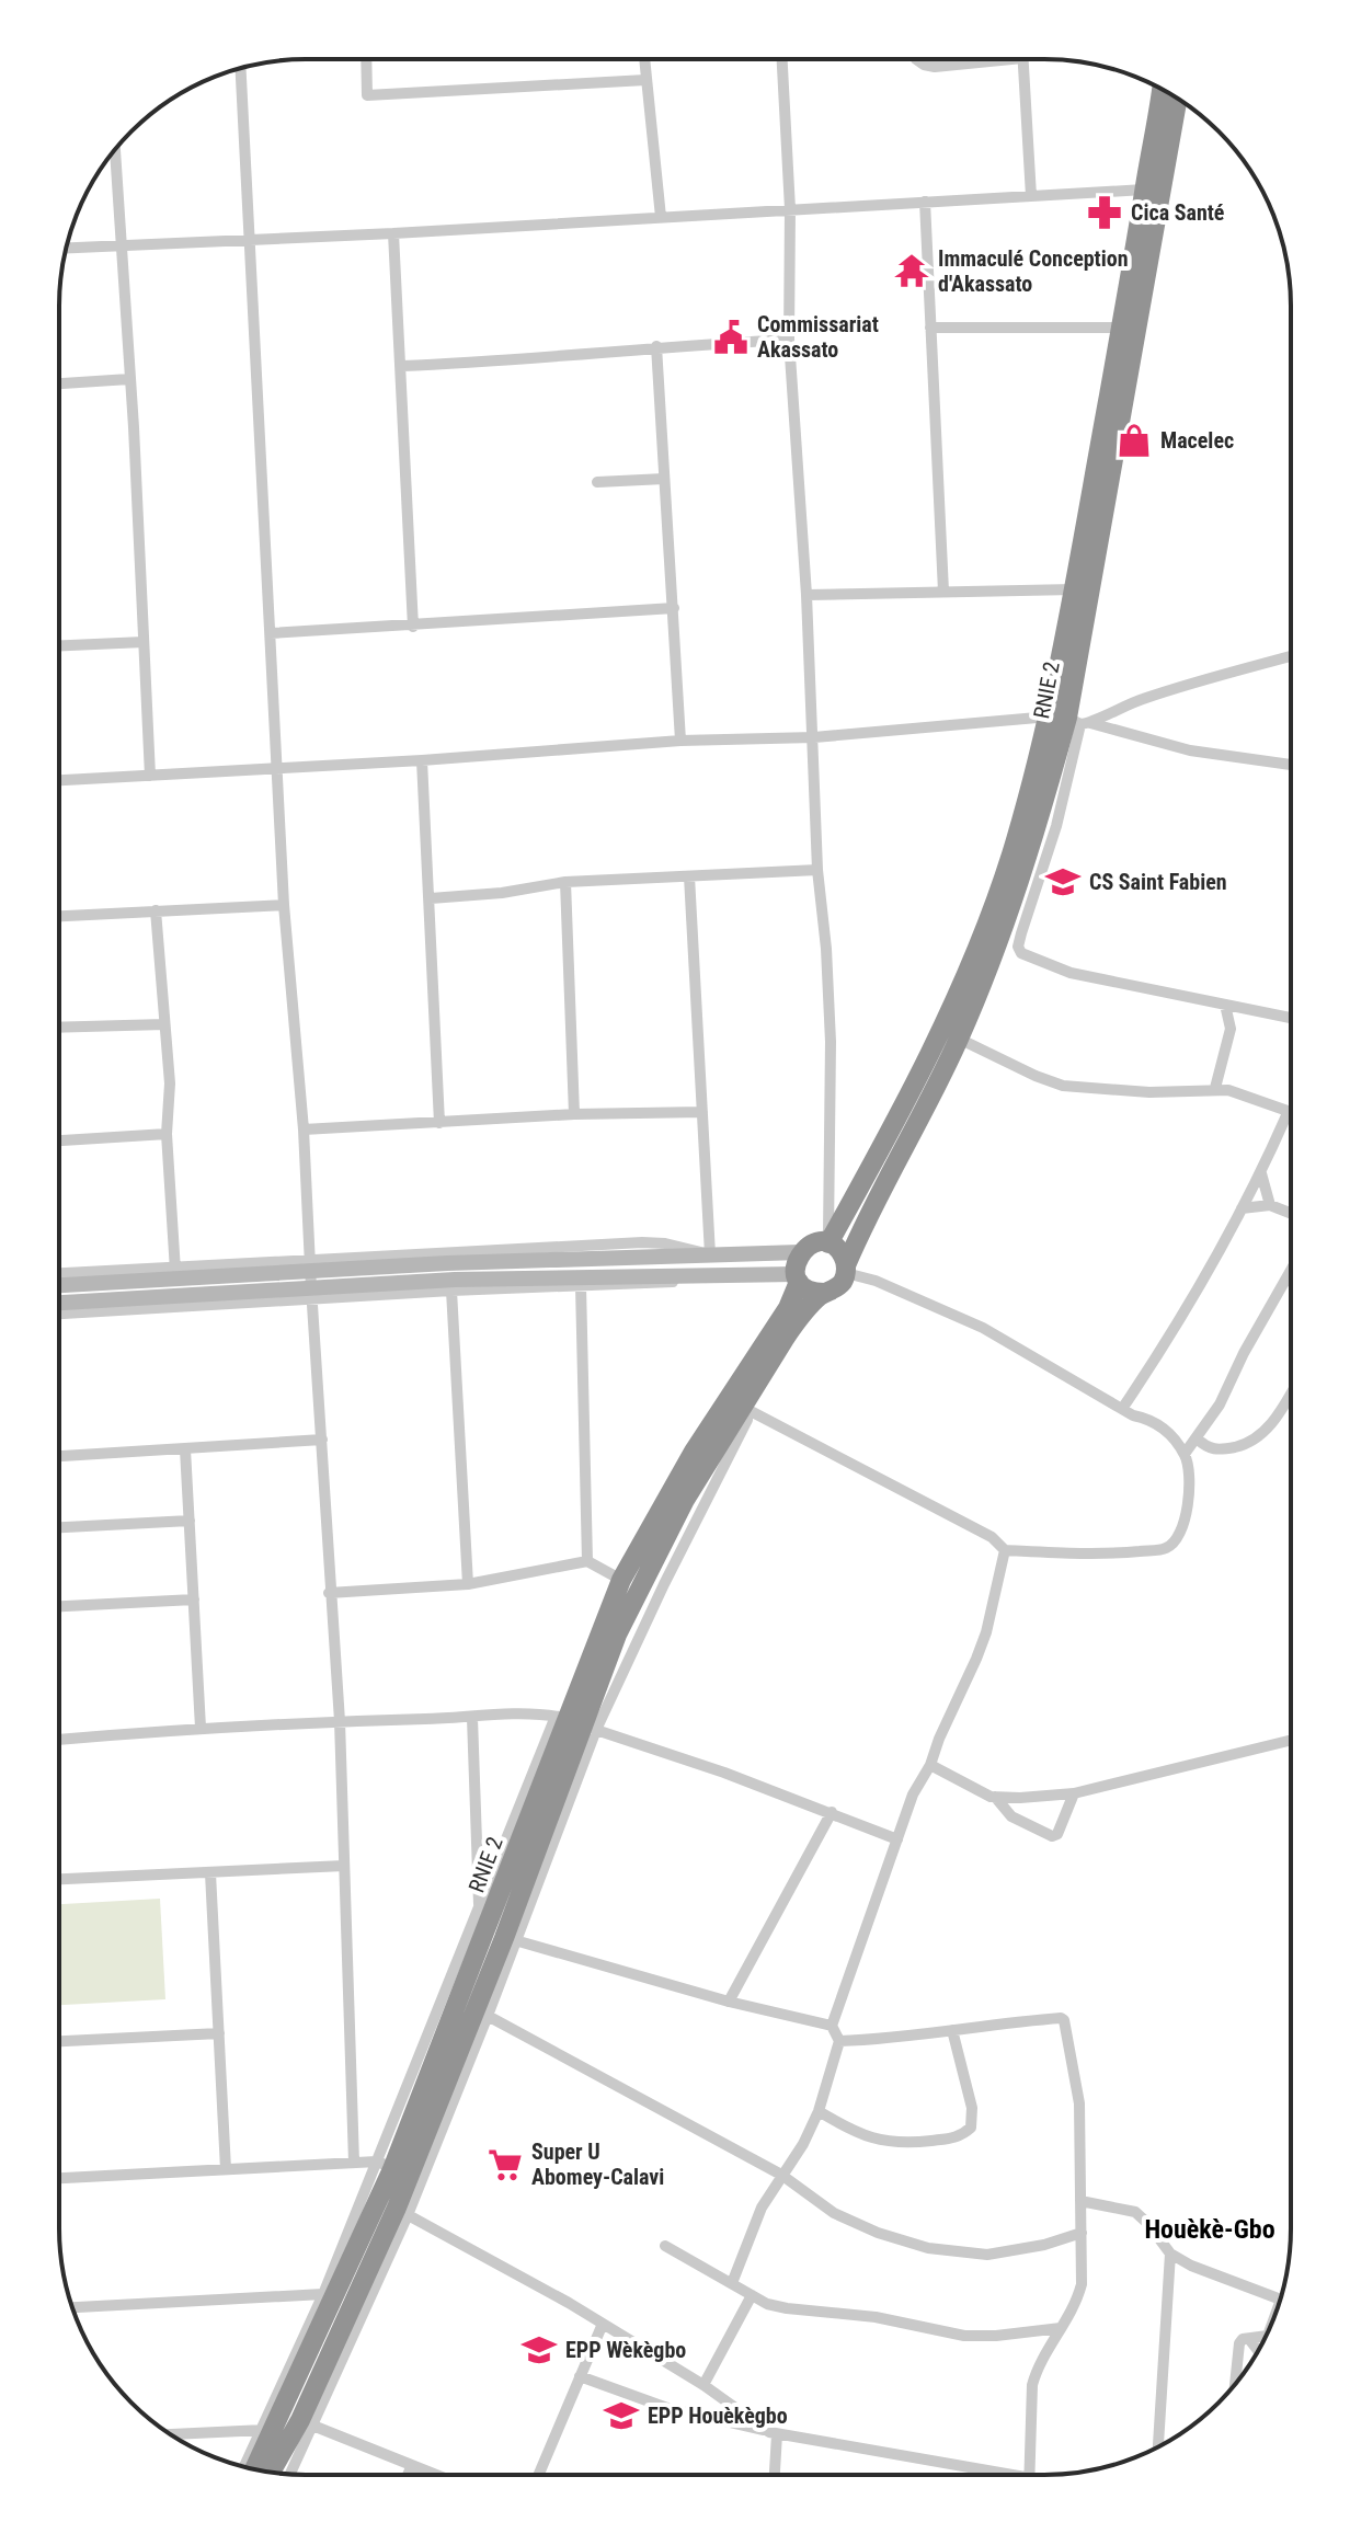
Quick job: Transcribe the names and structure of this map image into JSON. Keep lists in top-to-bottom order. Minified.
{"streets":{"highway":["RNIE 2"]},"districts":["Houèkè-Gbo"],"places":{"pharmacy":["Cica Santé"],"temple":["Immaculé Conception d'Akassato"],"public building":["Commissariat Akassato"],"shop":["Macelec"],"school or university":["CS Saint Fabien","EPP Wèkègbo","EPP Houèkègbo"],"supermarket":["Super U Abomey-Calavi"]}}
